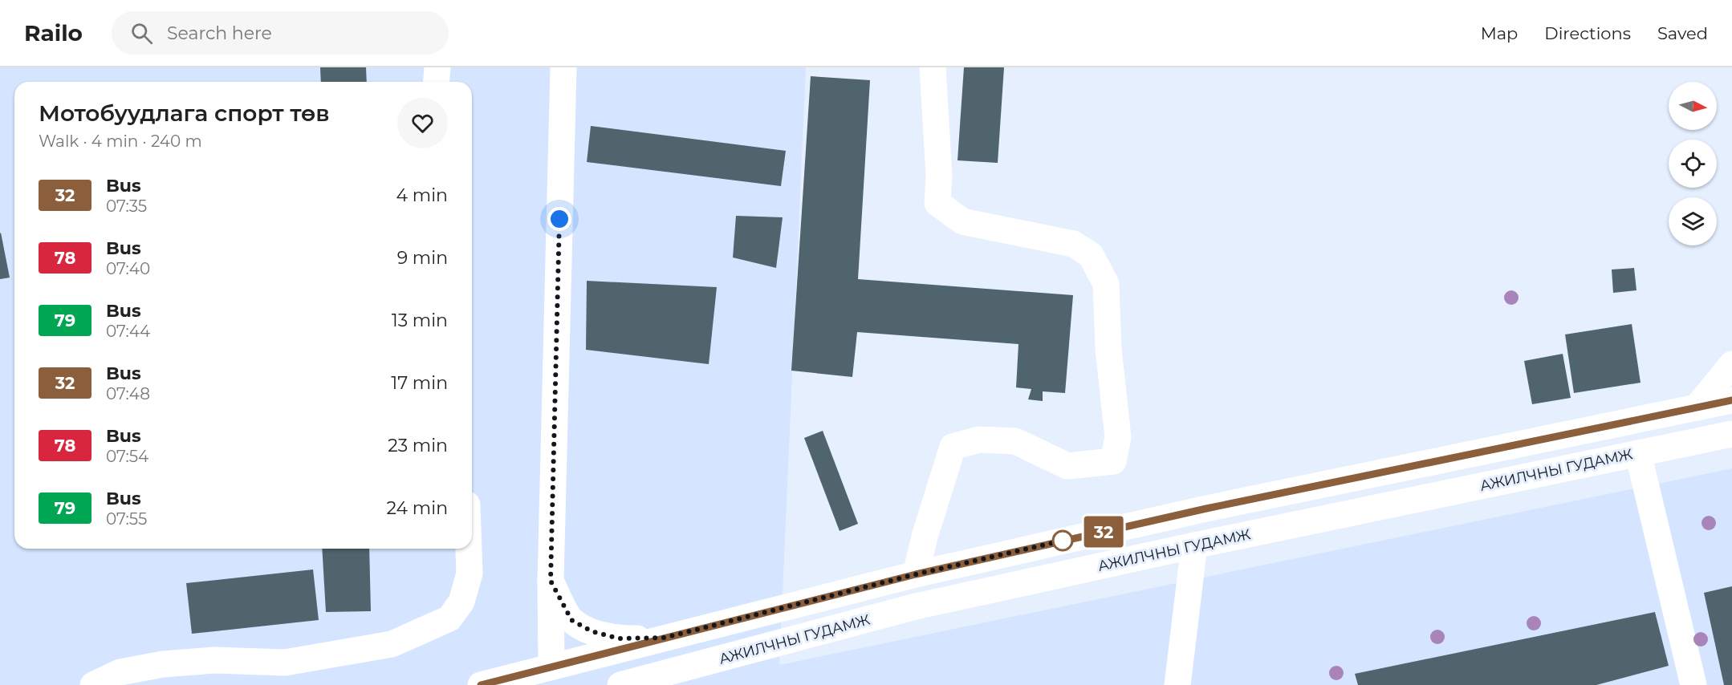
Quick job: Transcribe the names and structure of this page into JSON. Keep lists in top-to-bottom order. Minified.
{"streets":{"main road":["АЖИЛЧНЫ ГУДАМЖ"]},"lines":["bus line 32"],"north":"right","page":{"header":"Railo","search":"Search here","nav":["Map","Directions","Saved"],"on_map":"32","heading":["Мотобуудлага спорт төв","Walk · 4 min · 240 m"],"list":[{"mark":"32","name":"Bus","note":"07:35","value":"4 min"},{"mark":"78","name":"Bus","note":"07:40","value":"9 min"},{"mark":"79","name":"Bus","note":"07:44","value":"13 min"},{"mark":"32","name":"Bus","note":"07:48","value":"17 min"},{"mark":"78","name":"Bus","note":"07:54","value":"23 min"},{"mark":"79","name":"Bus","note":"07:55","value":"24 min"}]}}
